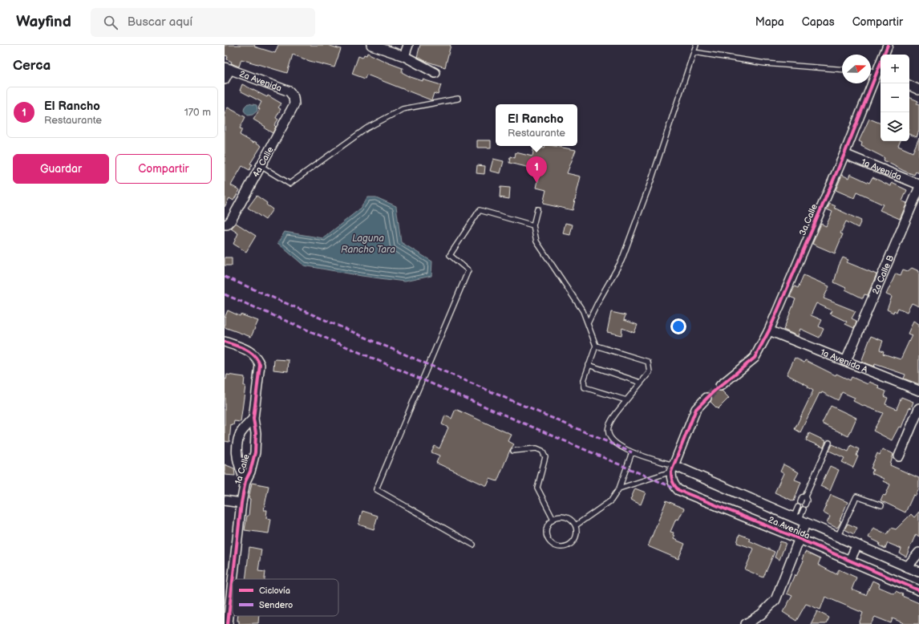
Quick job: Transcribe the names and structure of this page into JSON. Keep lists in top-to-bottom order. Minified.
{"streets":{"street":["2a Avenida","4a Calle","1a Avenida","3a Calle","2a Calle B","1a Avenida A","1a Calle"]},"crossings":[["2a Avenida","4a Calle"],["1a Avenida","3a Calle"],["3a Calle","1a Avenida A"],["2a Calle B","1a Avenida A"]],"water":["Laguna Rancho Tara"],"legend":["Ciclovía","Sendero"],"north":"right","page":{"header":"Wayfind","search":"Buscar aquí","nav":["Mapa","Capas","Compartir"],"heading":"Cerca","map_buttons":["+","−"],"list":[{"mark":"1","name":"El Rancho","note":"Restaurante","value":"170 m"}],"popup":["El Rancho","Restaurante"],"buttons":["Guardar","Compartir"],"pins":"1"}}
